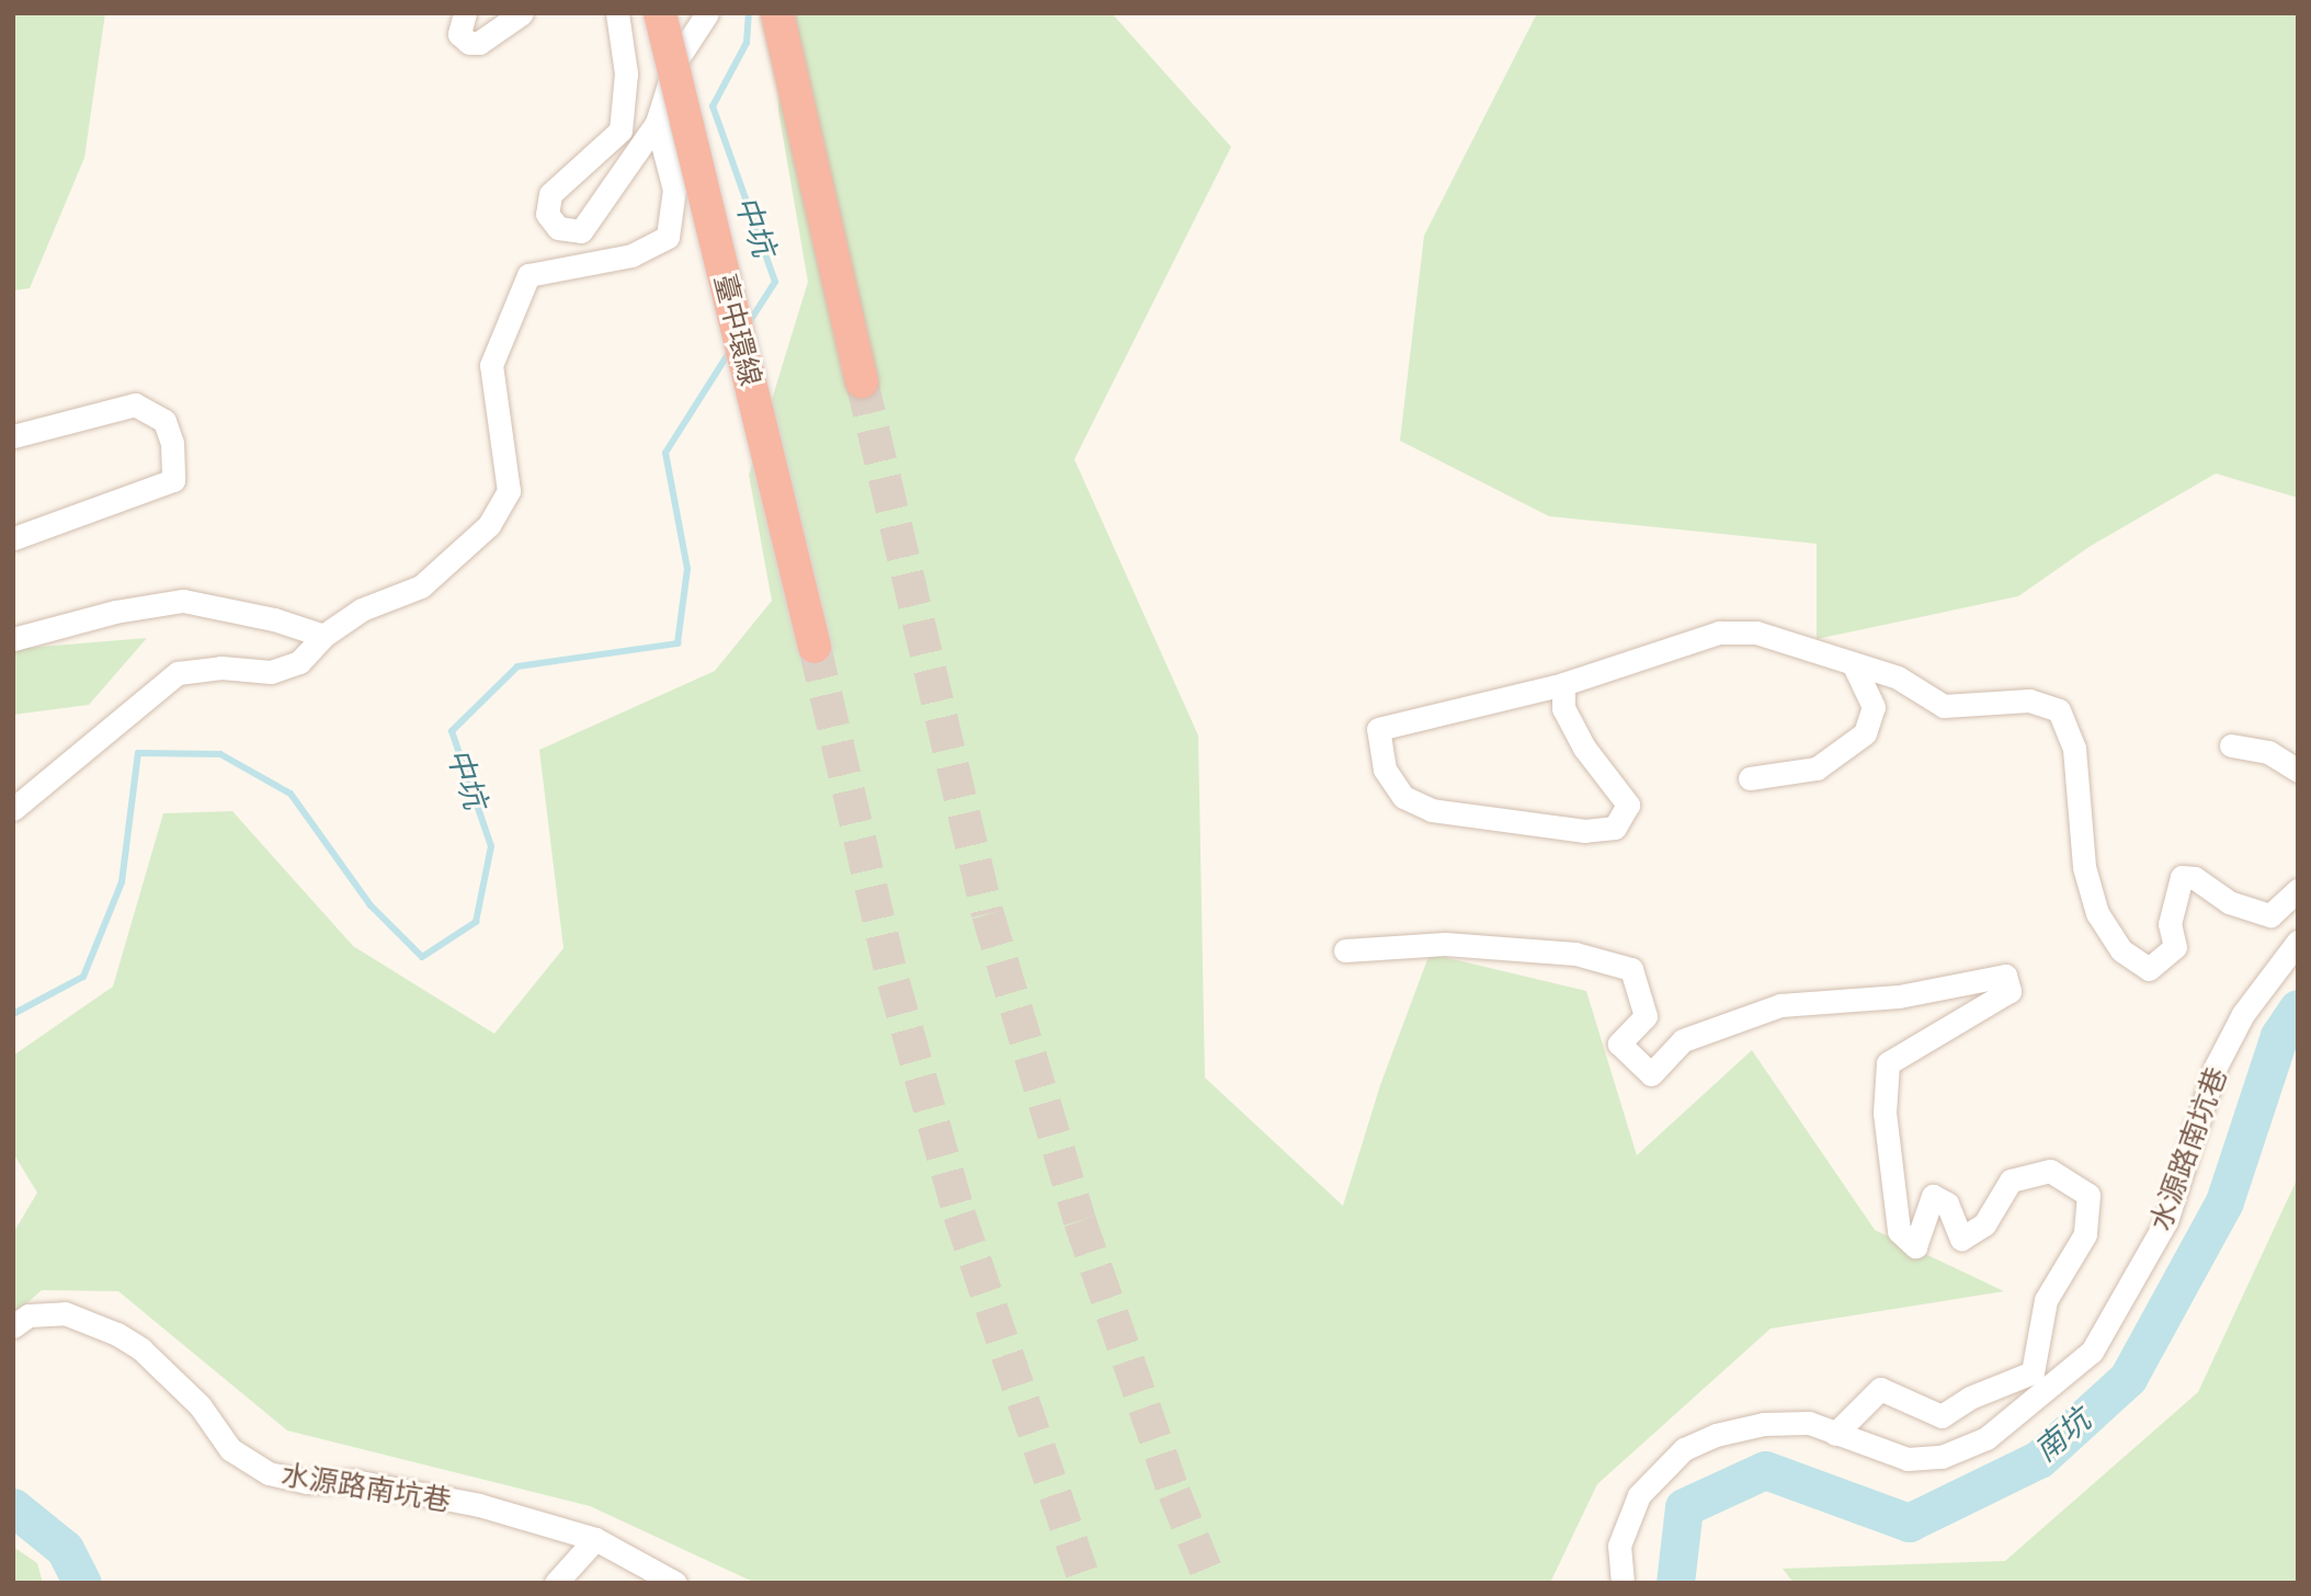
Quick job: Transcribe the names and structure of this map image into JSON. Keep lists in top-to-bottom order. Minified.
{"streets":{"highway":["臺中環線"],"street":["水源路南坑巷"]},"water":["中坑","南坑"]}
